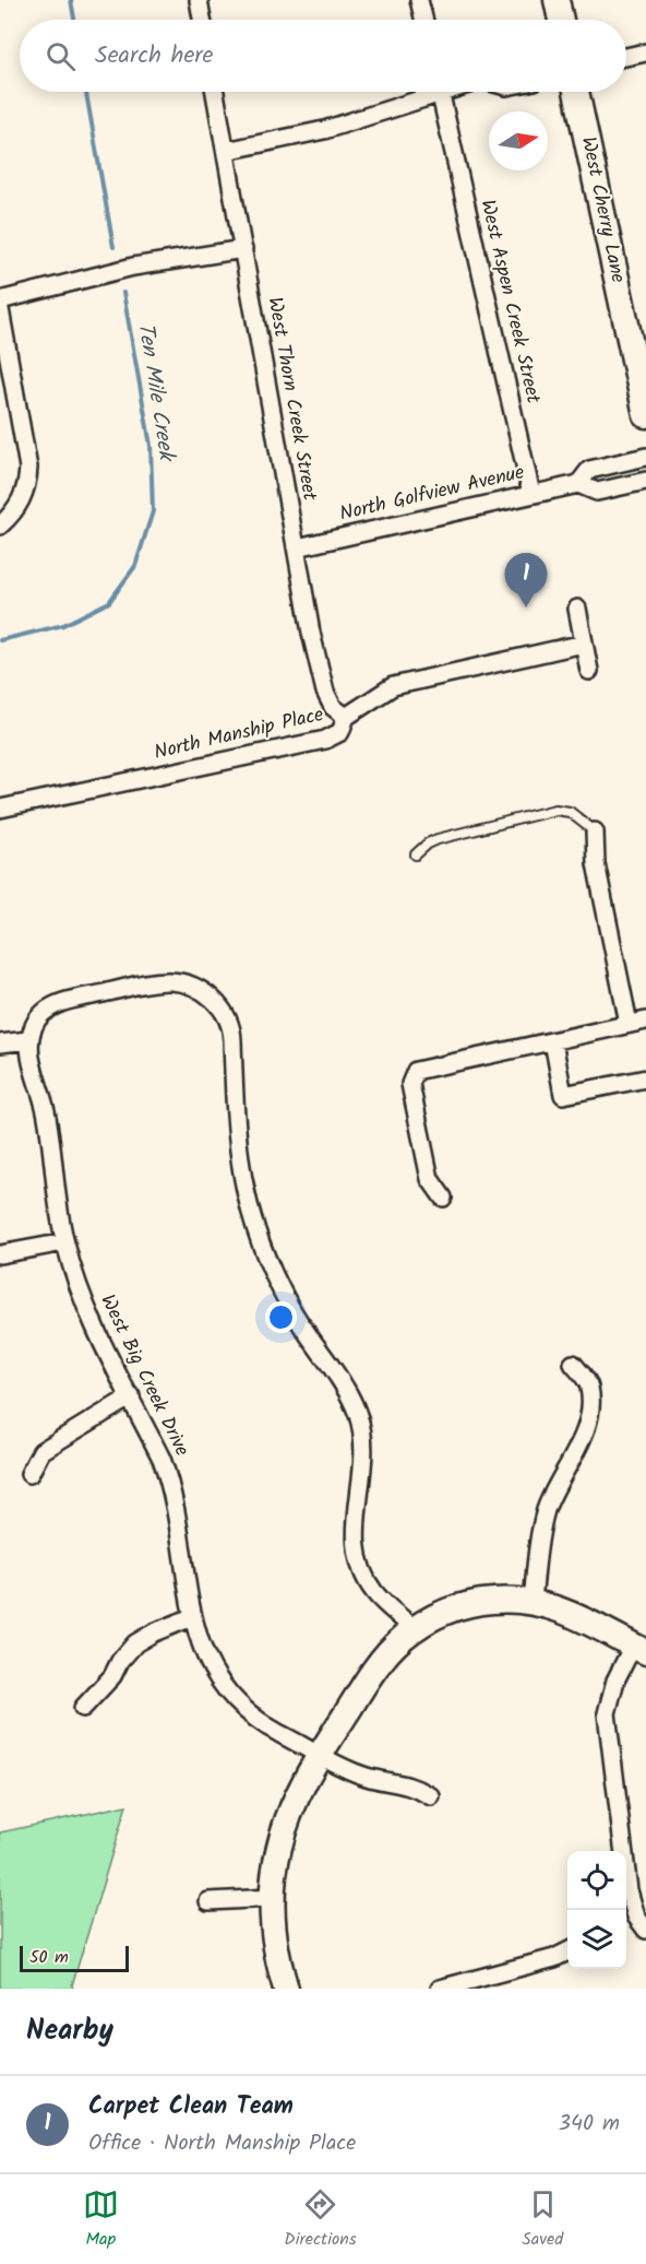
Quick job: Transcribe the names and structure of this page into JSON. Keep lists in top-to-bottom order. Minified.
{"streets":{"street":["West Cherry Lane","West Aspen Creek Street","West Thorn Creek Street","North Golfview Avenue","North Manship Place","West Big Creek Drive"]},"crossings":[["West Aspen Creek Street","North Golfview Avenue"],["West Thorn Creek Street","North Golfview Avenue"],["West Thorn Creek Street","North Manship Place"]],"water":["Ten Mile Creek"],"scale_bar":"50 m","north":"right","page":{"search":"Search here","pins":"1","scale":"50 m","heading":"Nearby","list":[{"mark":"1","name":"Carpet Clean Team","note":"Office · North Manship Place","value":"340 m"}],"nav":["Map","Directions","Saved"]}}
